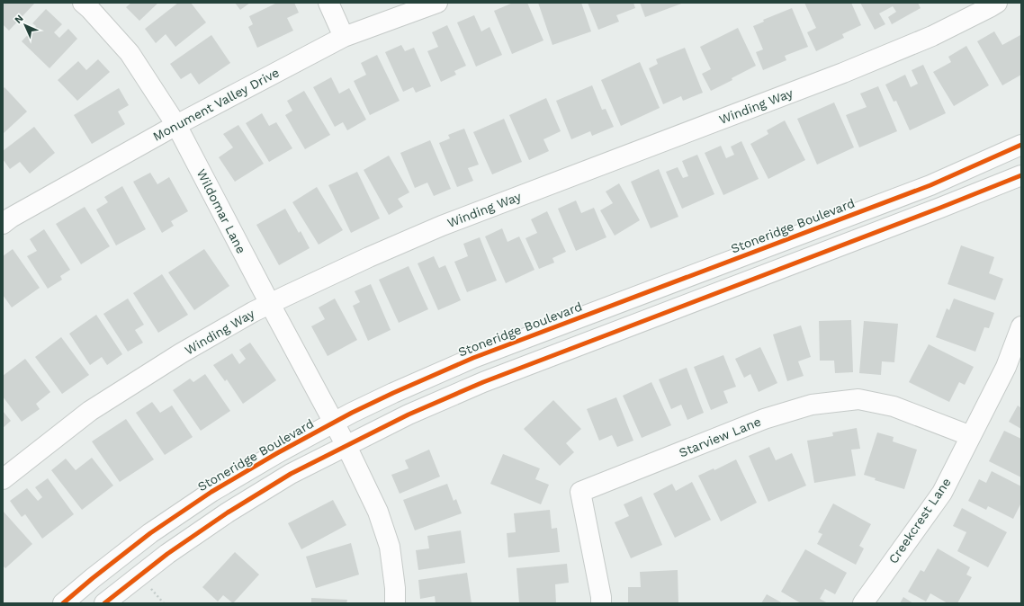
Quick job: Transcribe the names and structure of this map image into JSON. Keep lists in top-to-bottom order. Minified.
{"streets":{"street":["Monument Valley Drive","Winding Way","Wildomar Lane","Stoneridge Boulevard","Starview Lane","Creekcrest Lane"]},"crossings":[["Monument Valley Drive","Wildomar Lane"],["Winding Way","Wildomar Lane"],["Wildomar Lane","Stoneridge Boulevard"],["Starview Lane","Creekcrest Lane"]],"north":"top left"}
